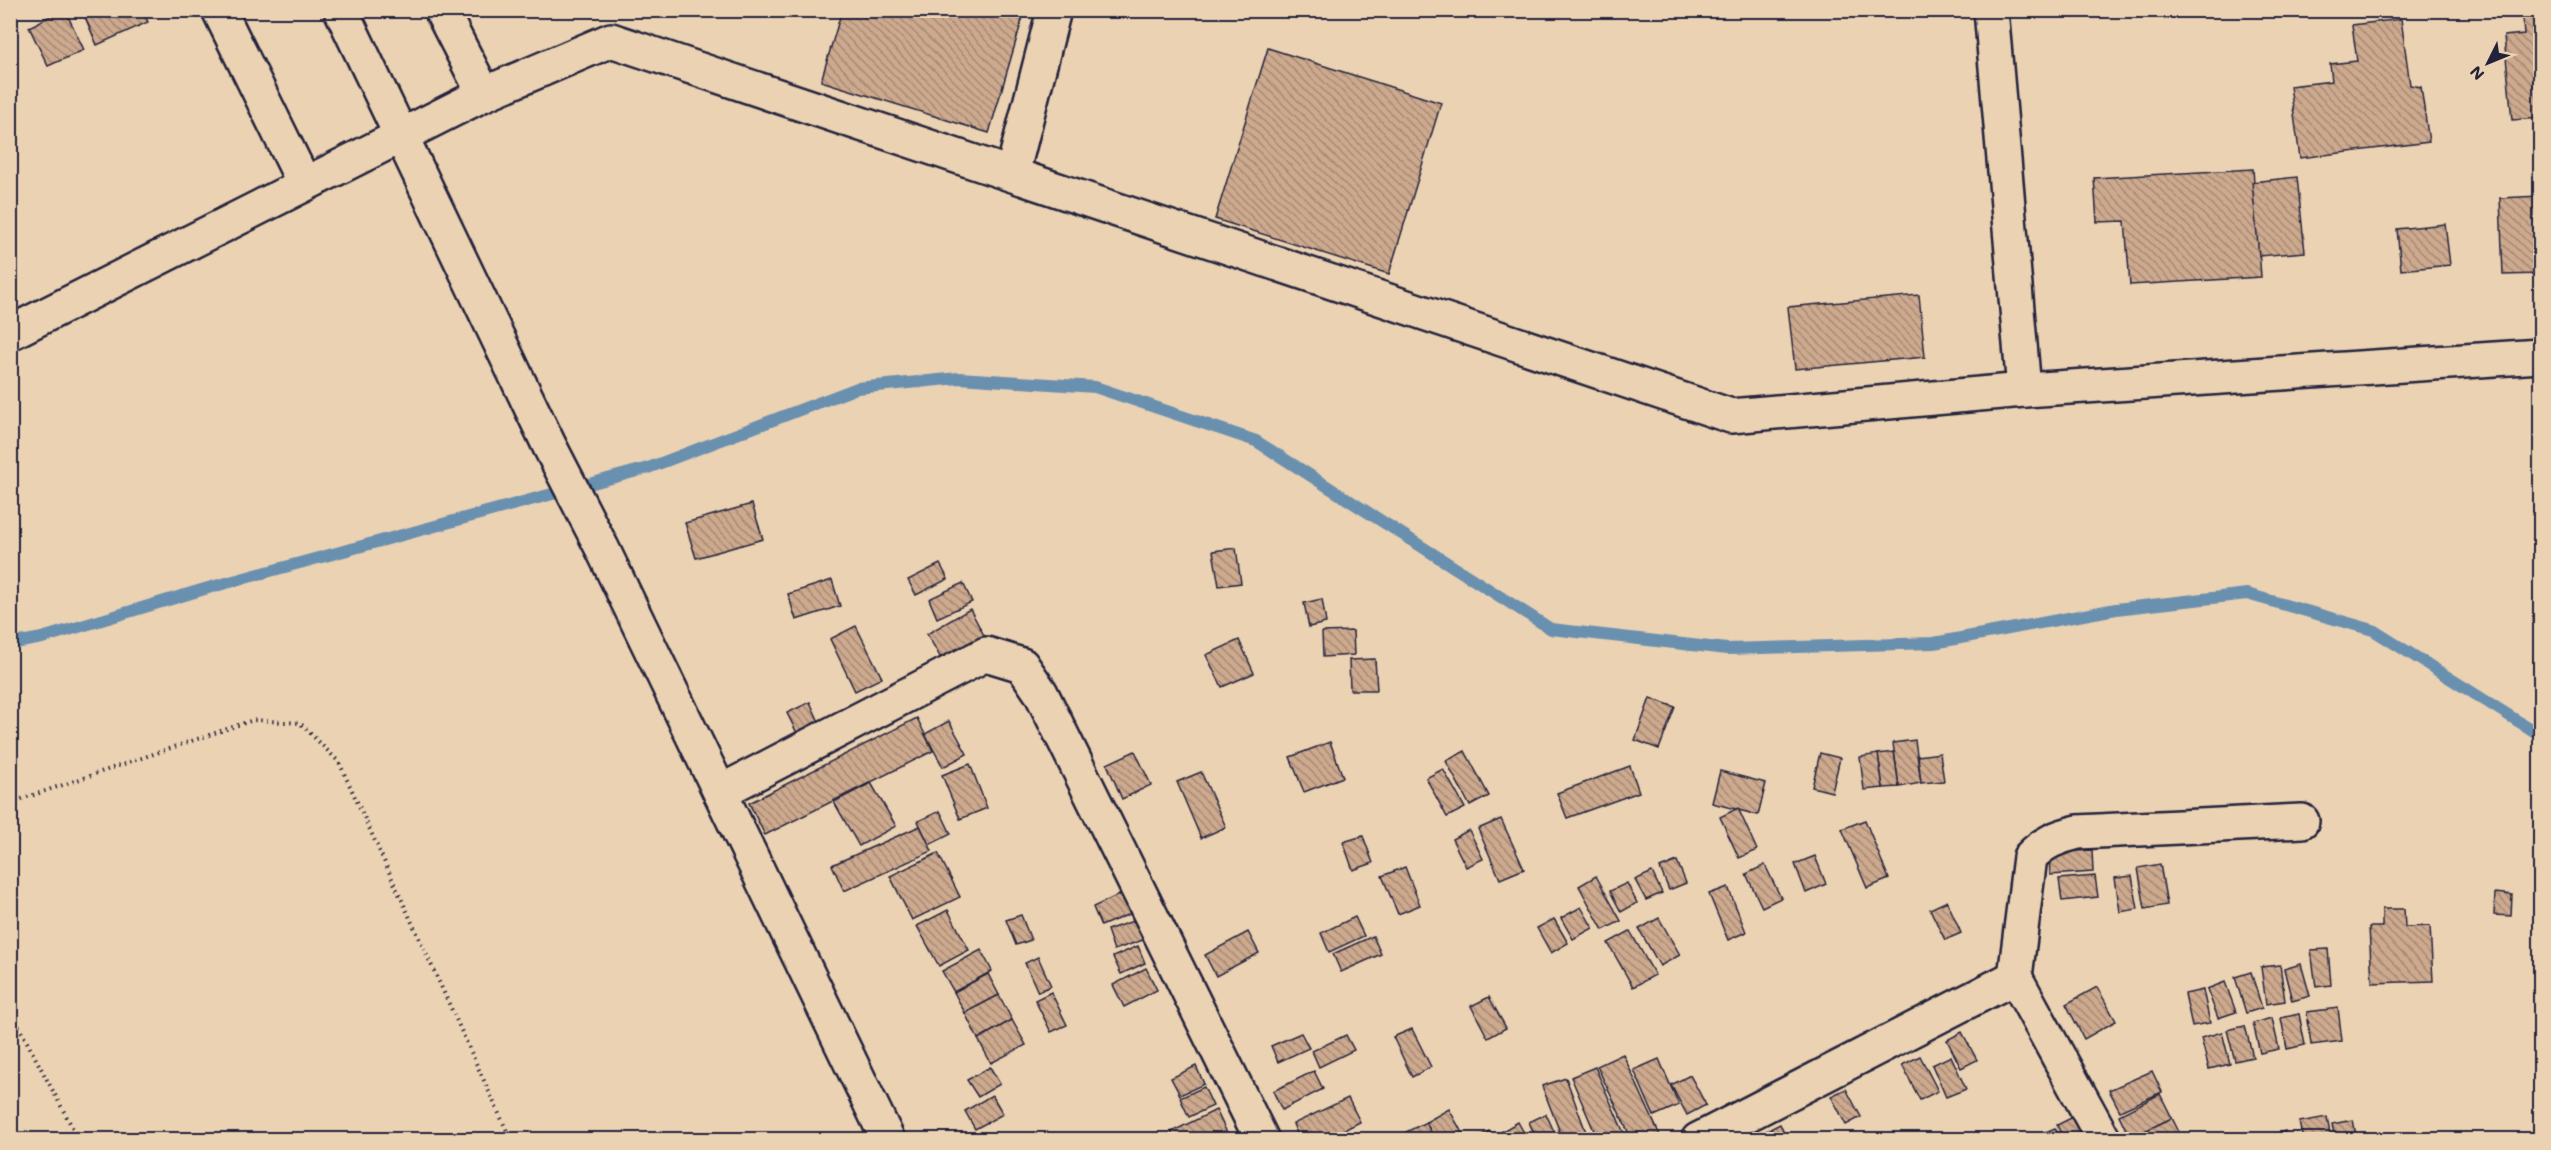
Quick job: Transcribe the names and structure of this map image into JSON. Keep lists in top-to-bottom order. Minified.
{"north":"bottom left"}
